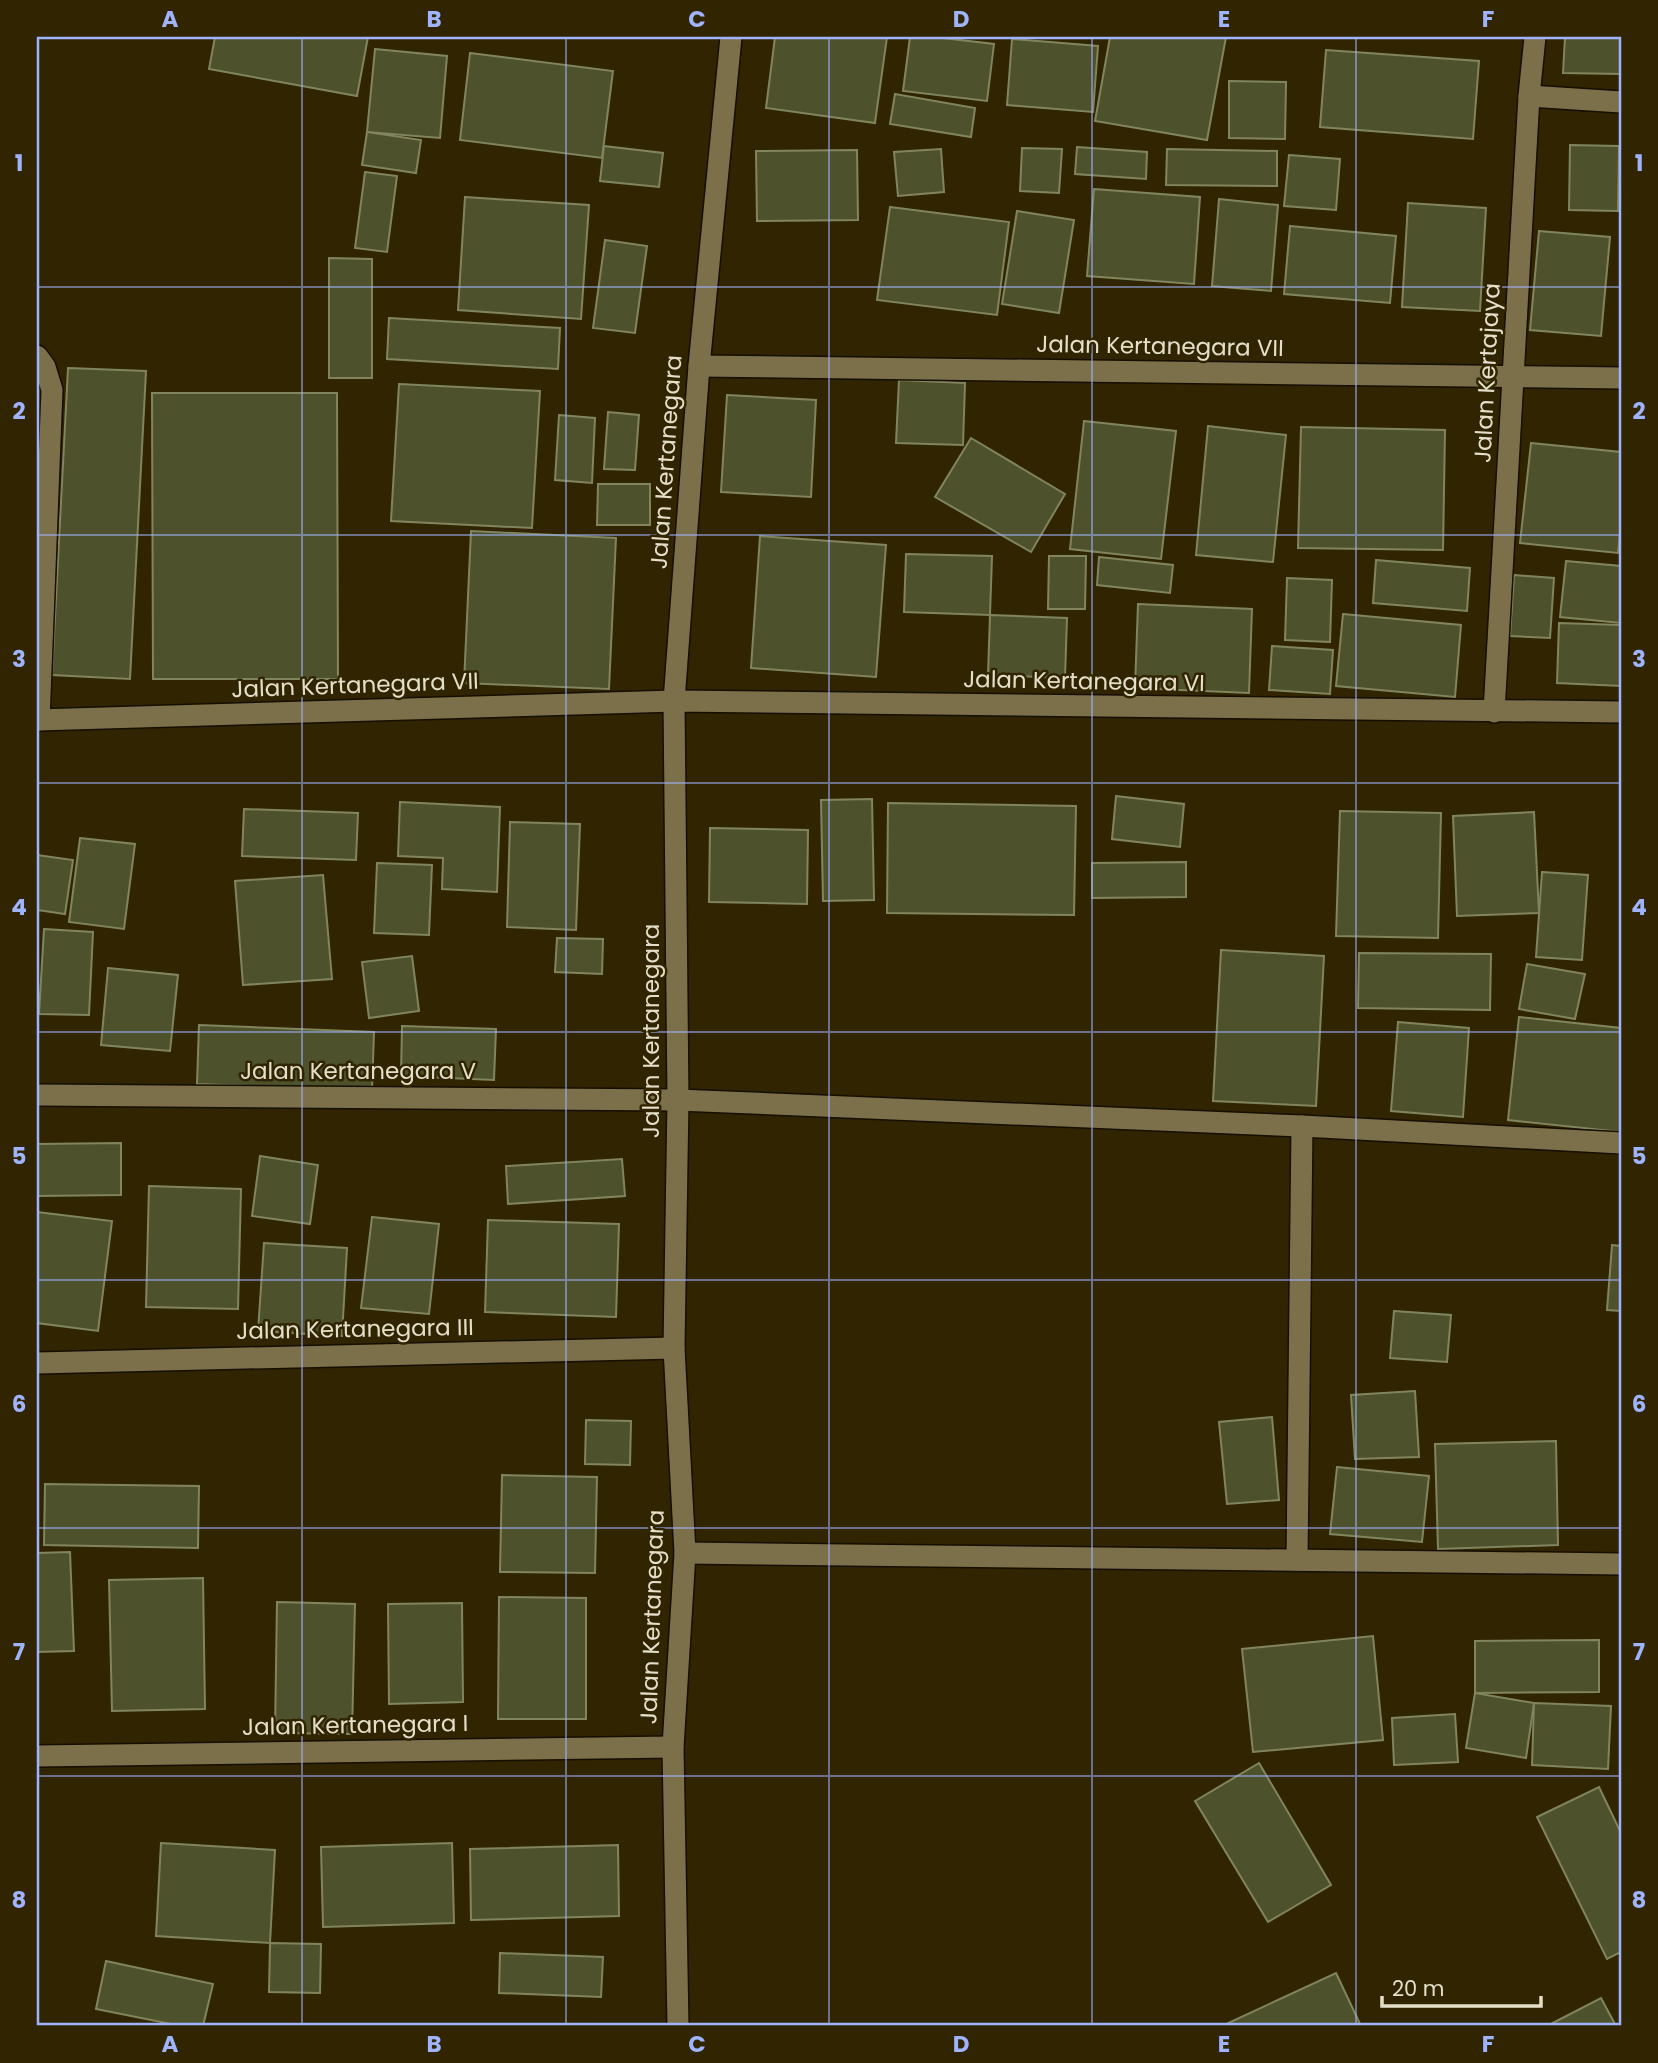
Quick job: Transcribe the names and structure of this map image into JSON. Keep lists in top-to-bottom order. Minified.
{"streets":{"street":["Jalan Kertanegara VII","Jalan Kertajaya","Jalan Kertanegara","Jalan Kertanegara VI","Jalan Kertanegara V","Jalan Kertanegara III","Jalan Kertanegara I"]},"crossings":[["Jalan Kertanegara VII","Jalan Kertajaya"],["Jalan Kertanegara VII","Jalan Kertanegara"],["Jalan Kertanegara VII","Jalan Kertanegara VI"],["Jalan Kertajaya","Jalan Kertanegara VI"],["Jalan Kertanegara","Jalan Kertanegara VI"],["Jalan Kertanegara","Jalan Kertanegara V"],["Jalan Kertanegara","Jalan Kertanegara III"],["Jalan Kertanegara","Jalan Kertanegara I"]],"scale_bar":"20 m","grid":{"columns":["A","B","C","D","E","F"],"rows":["1","2","3","4","5","6","7","8"]}}
